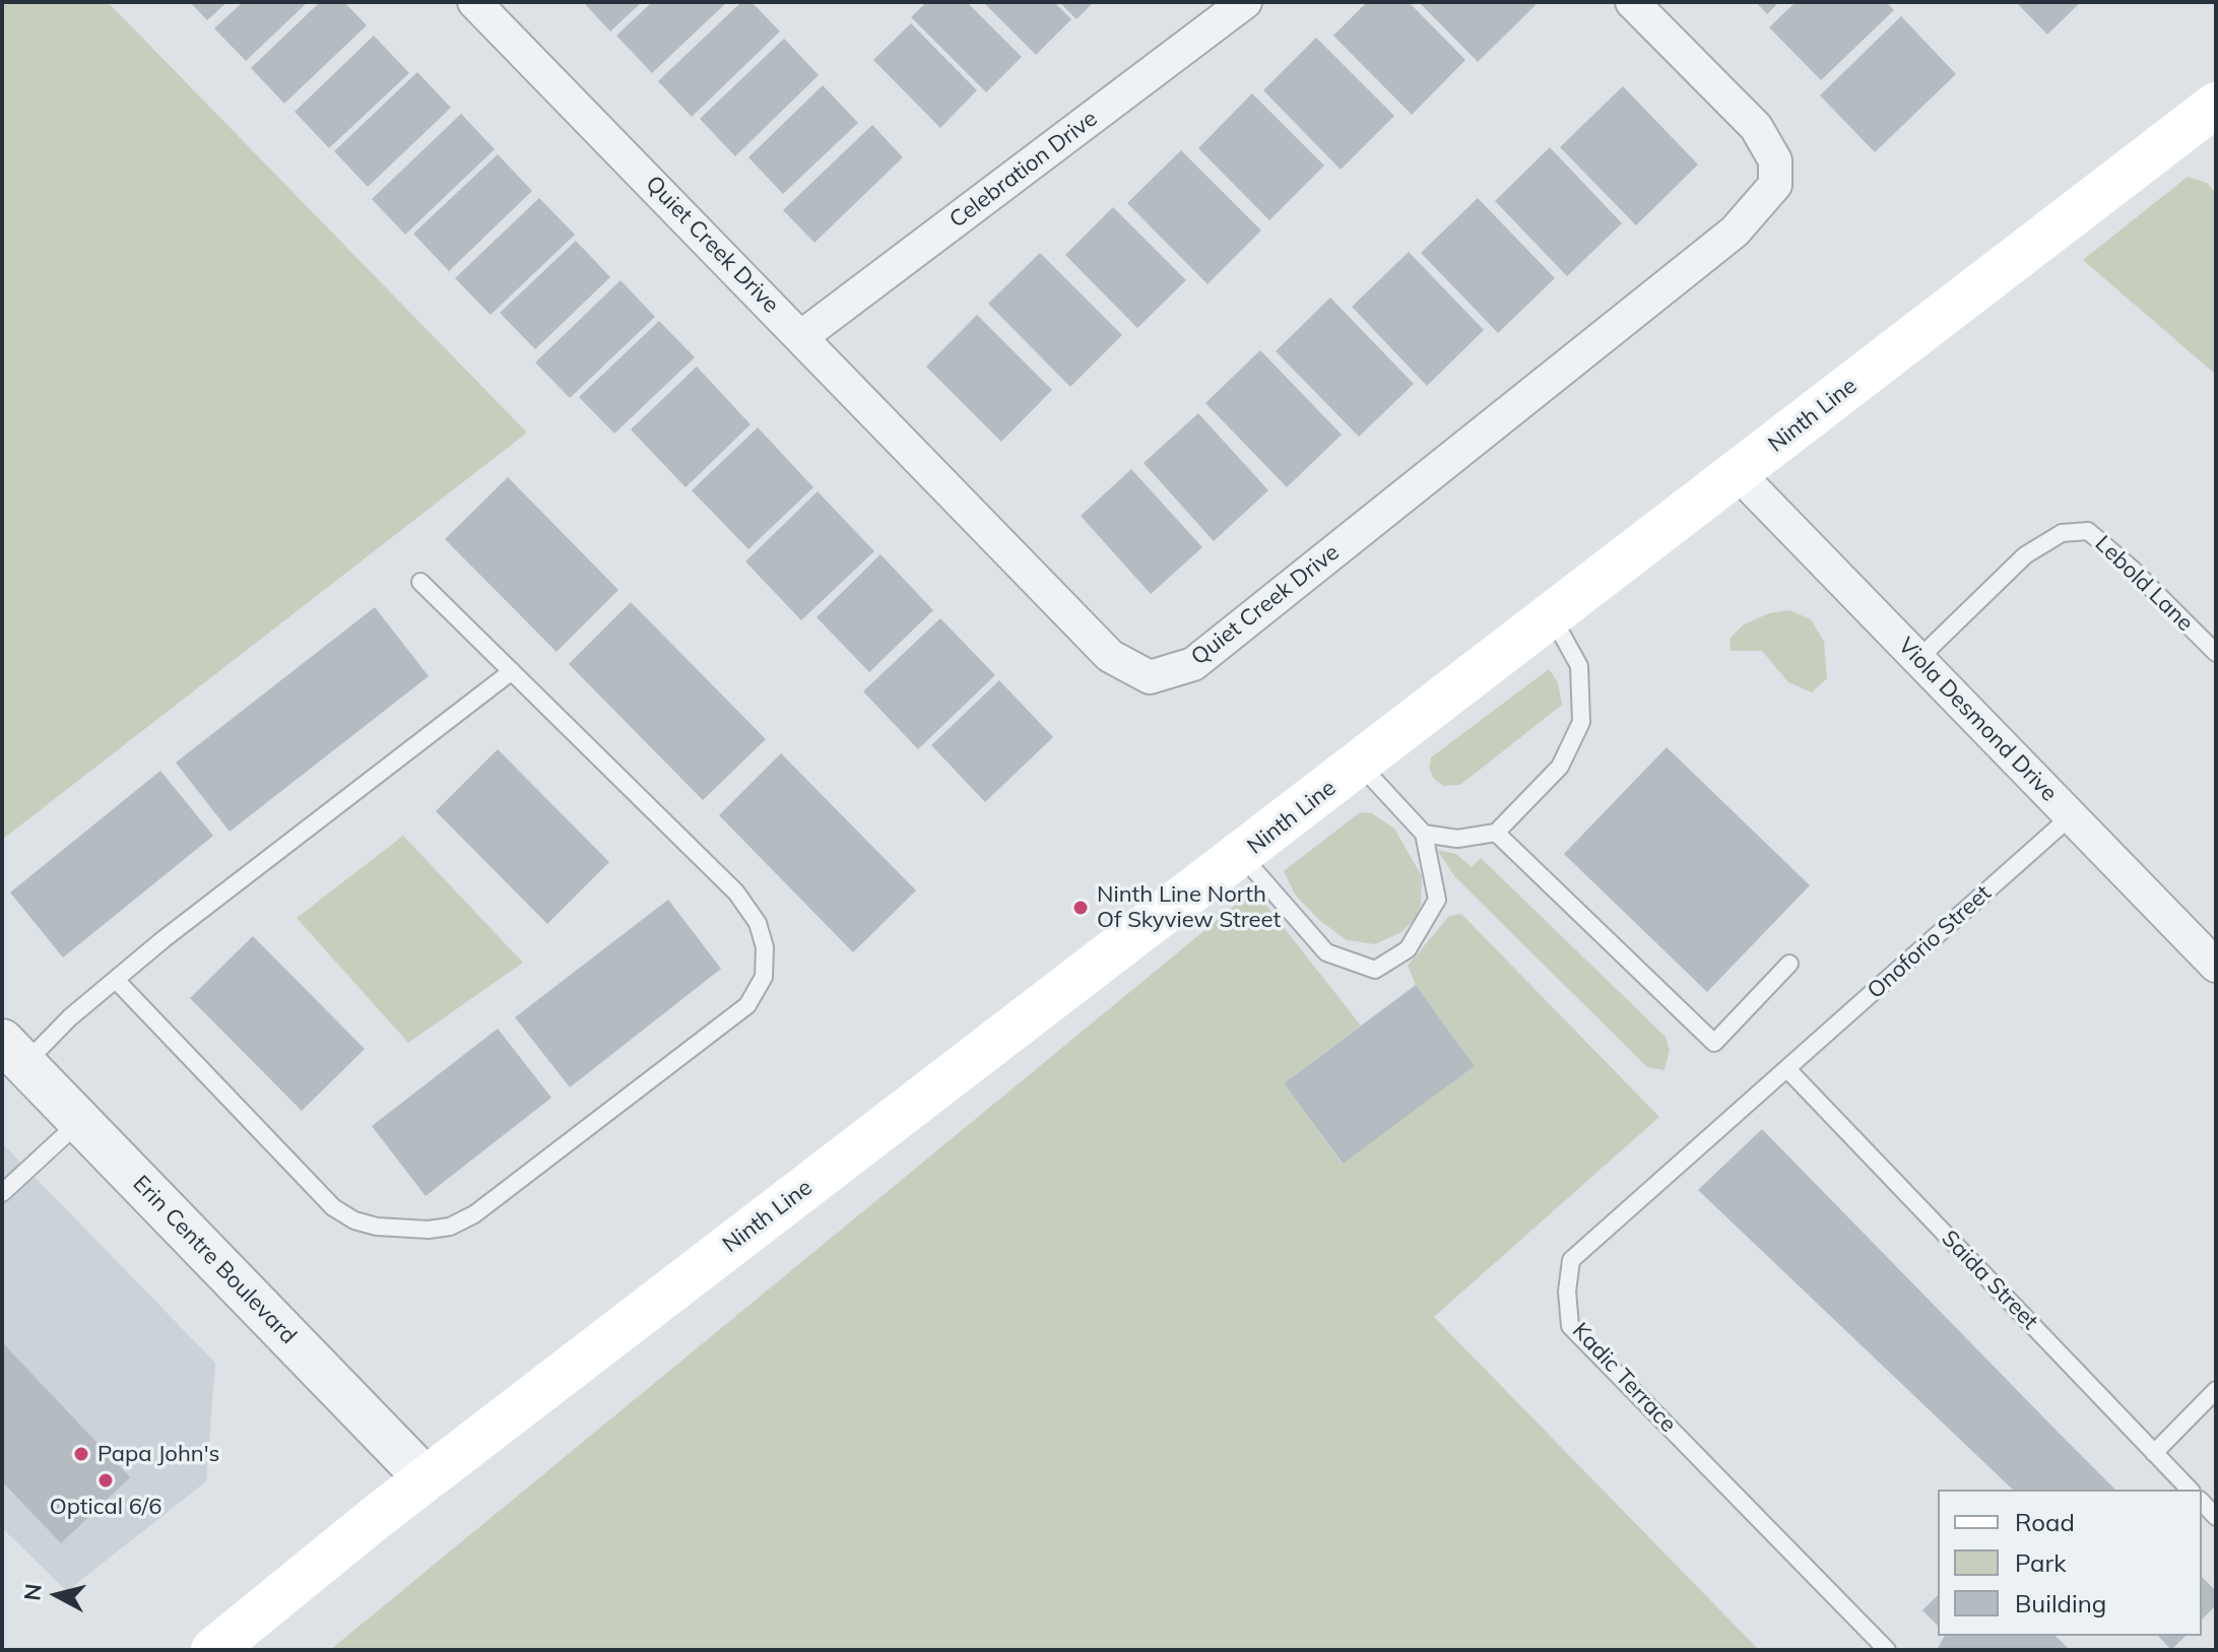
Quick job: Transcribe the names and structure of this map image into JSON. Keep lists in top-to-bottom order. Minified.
{"streets":{"main road":["Ninth Line"],"street":["Celebration Drive","Quiet Creek Drive","Viola Desmond Drive","Erin Centre Boulevard"],"lane":["Lebold Lane","Onoforio Street","Saida Street","Kadic Terrace"]},"crossings":[["Celebration Drive","Quiet Creek Drive"],["Ninth Line","Viola Desmond Drive"],["Ninth Line","Erin Centre Boulevard"],["Lebold Lane","Viola Desmond Drive"],["Viola Desmond Drive","Onoforio Street"],["Onoforio Street","Saida Street"],["Onoforio Street","Kadic Terrace"],["Saida Street","Kadic Terrace"]],"places":["Ninth Line North Of Skyview Street","Papa John's","Optical 6/6"],"legend":["Road","Park","Building"],"north":"left"}
